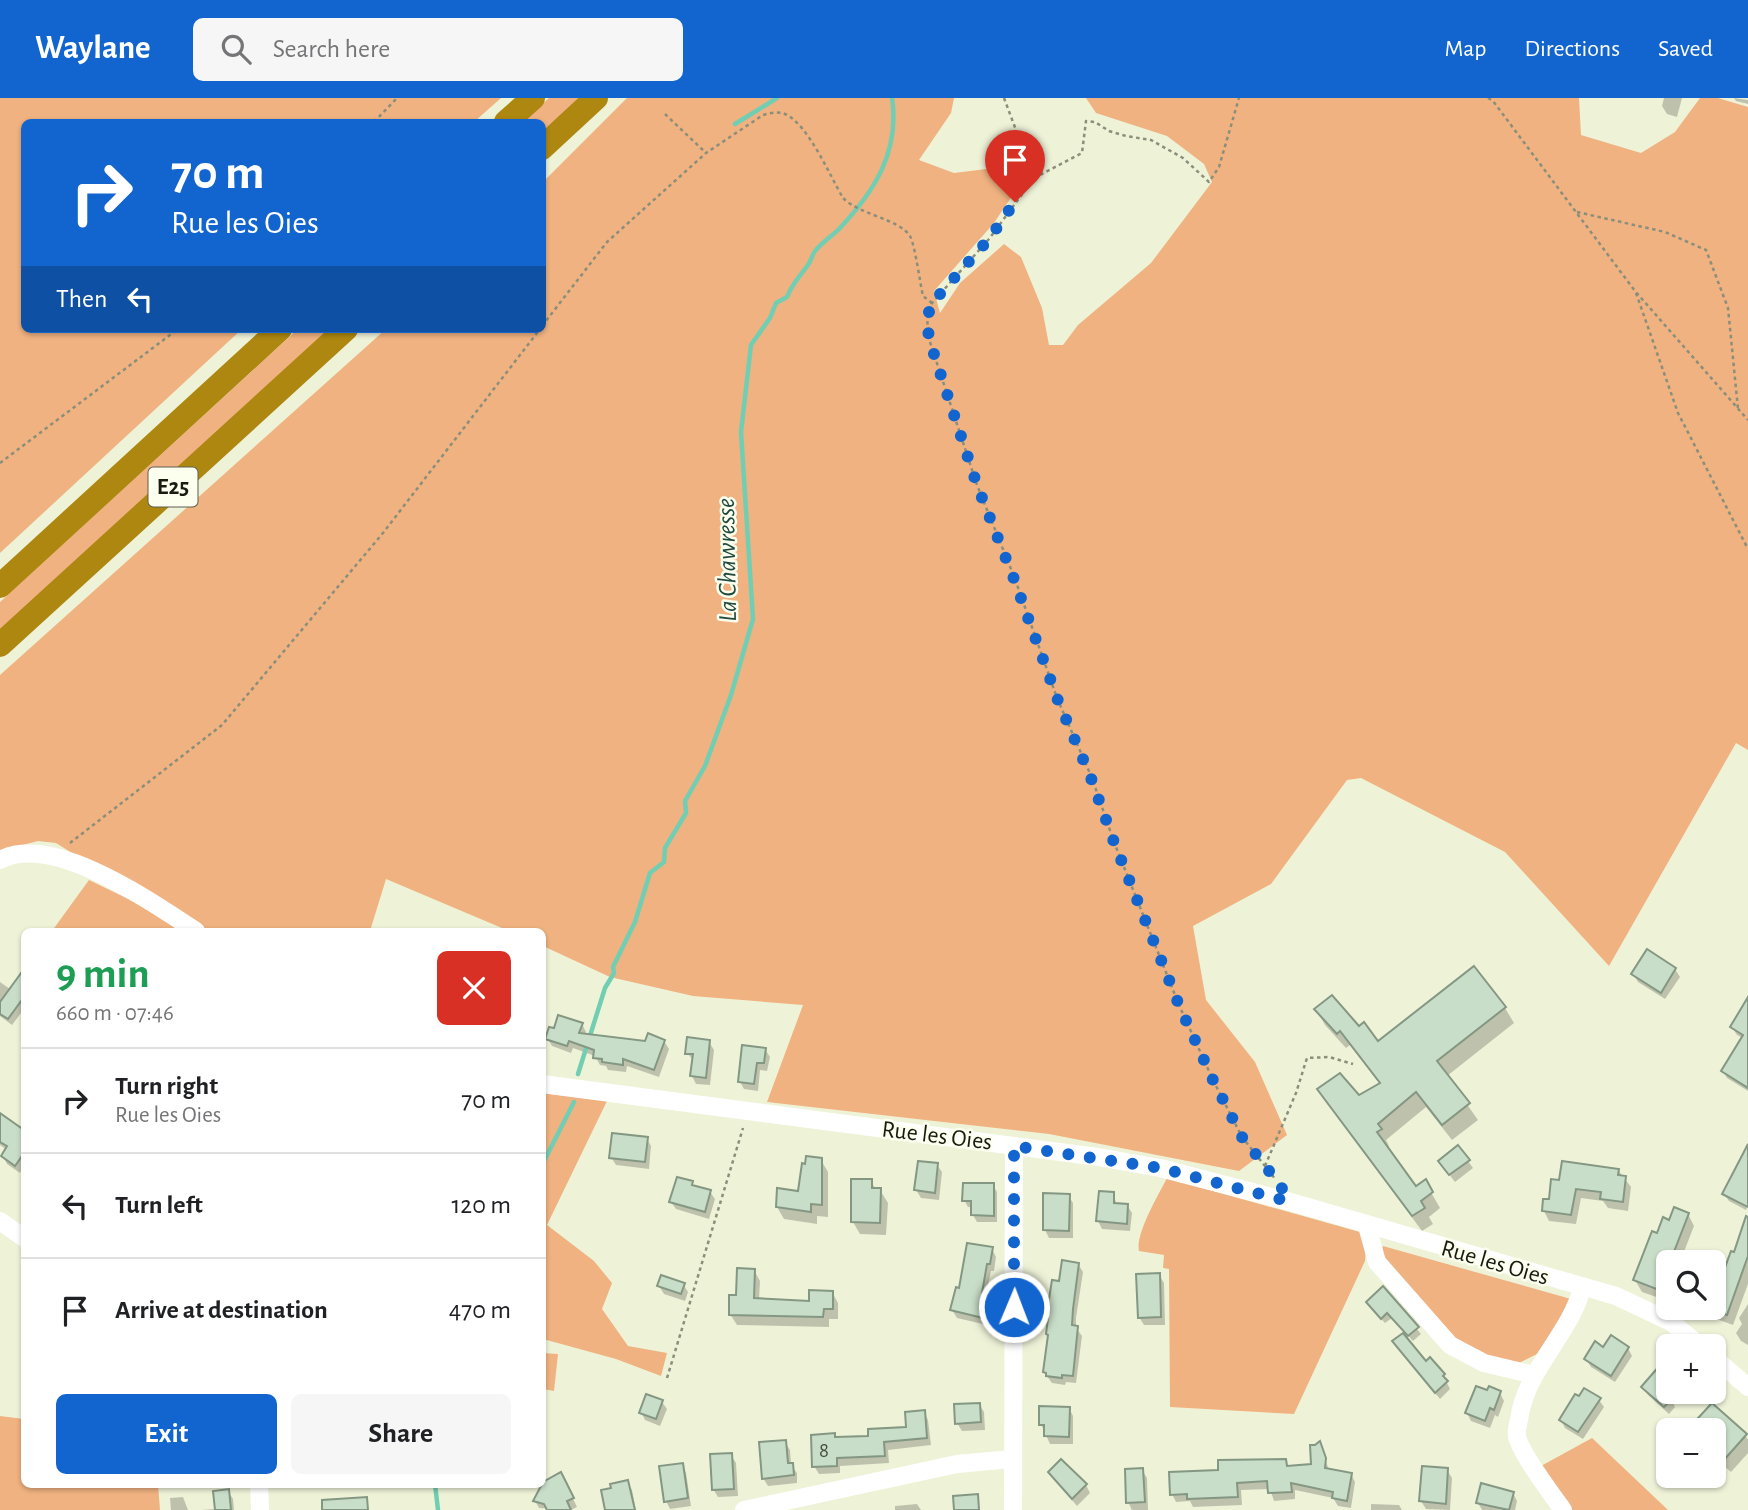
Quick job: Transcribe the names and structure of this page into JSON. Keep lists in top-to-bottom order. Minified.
{"streets":{"highway":["E25"],"street":["Rue les Oies"]},"water":["La Chawresse"],"house_numbers":["8"],"page":{"header":"Waylane","search":"Search here","nav":["Map","Directions","Saved"],"turn":["70 m","Rue les Oies"],"then":"Then","heading":["9 min","660 m · 07:46"],"list":[{"name":"Turn right","note":"Rue les Oies","value":"70 m"},{"name":"Turn left","value":"120 m"},{"name":"Arrive at destination","value":"470 m"}],"map_buttons":["+","−"],"buttons":["Exit","Share"]}}
